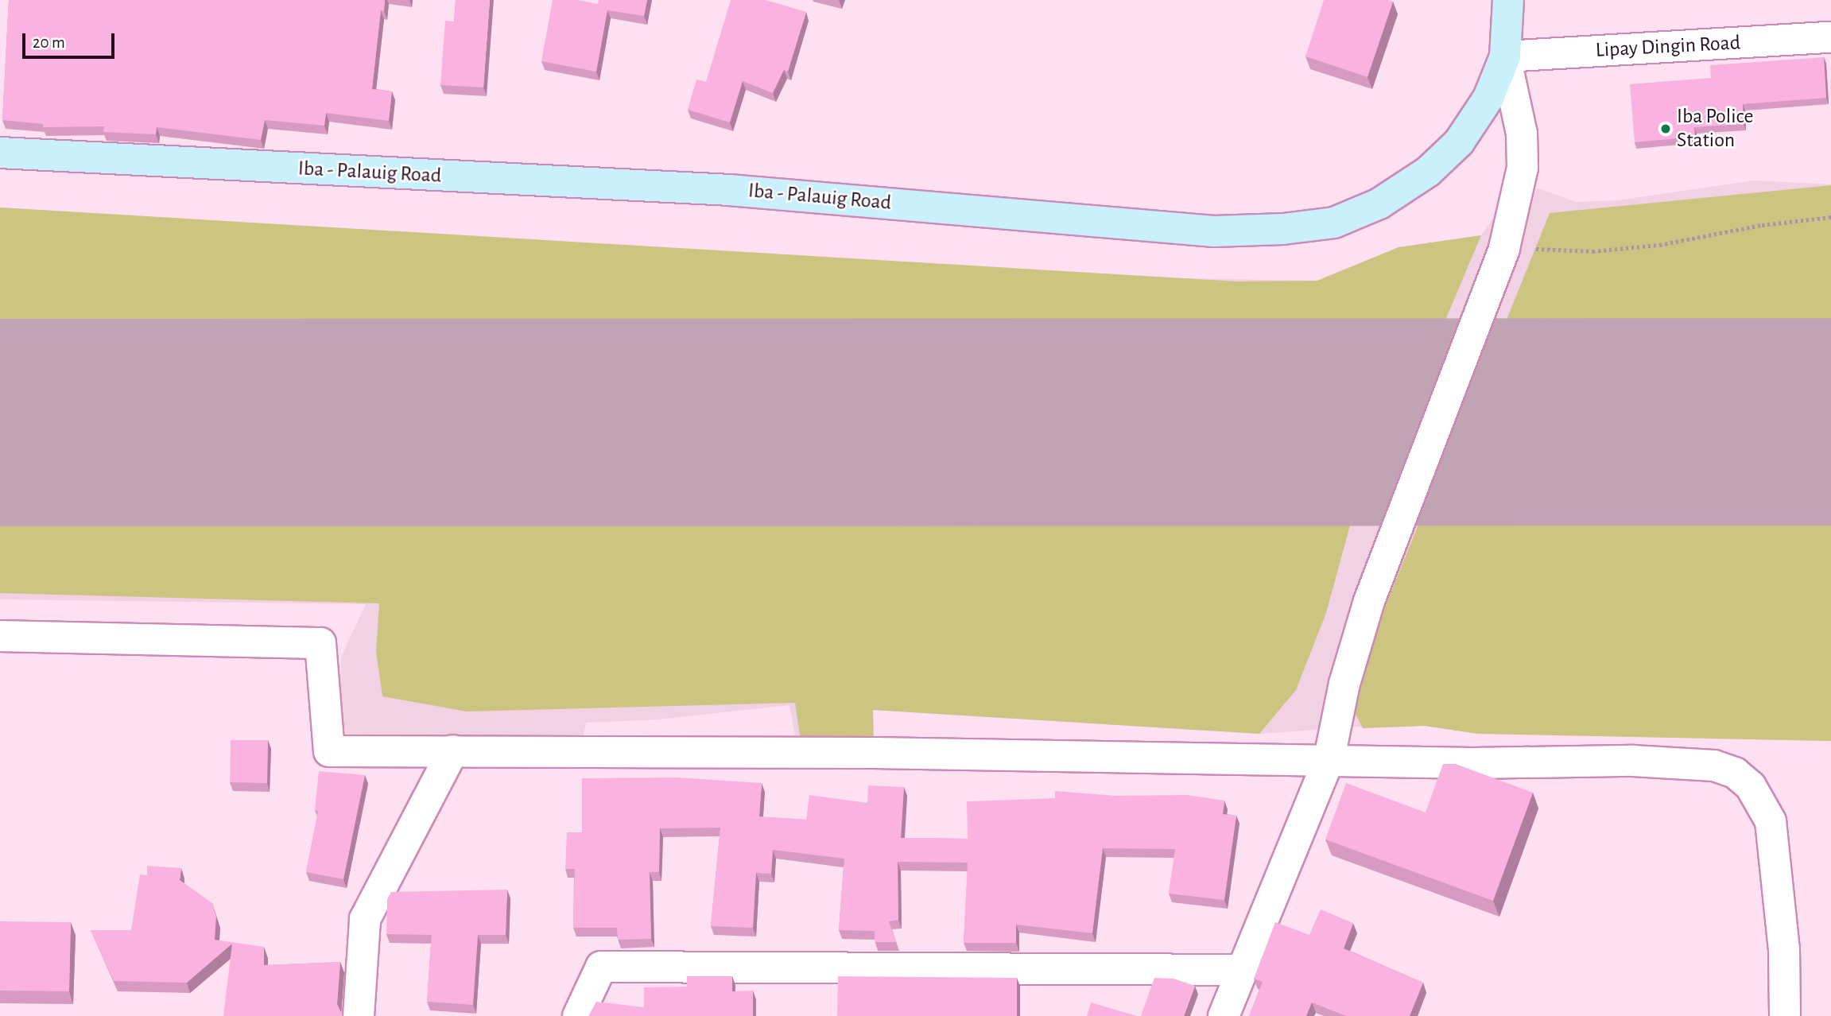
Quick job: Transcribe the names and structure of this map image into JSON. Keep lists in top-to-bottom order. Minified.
{"streets":{"main road":["Iba - Palauig Road"],"street":["Lipay Dingin Road"]},"crossings":[["Lipay Dingin Road","Iba - Palauig Road"]],"places":["Iba Police Station"],"scale_bar":"20 m"}
